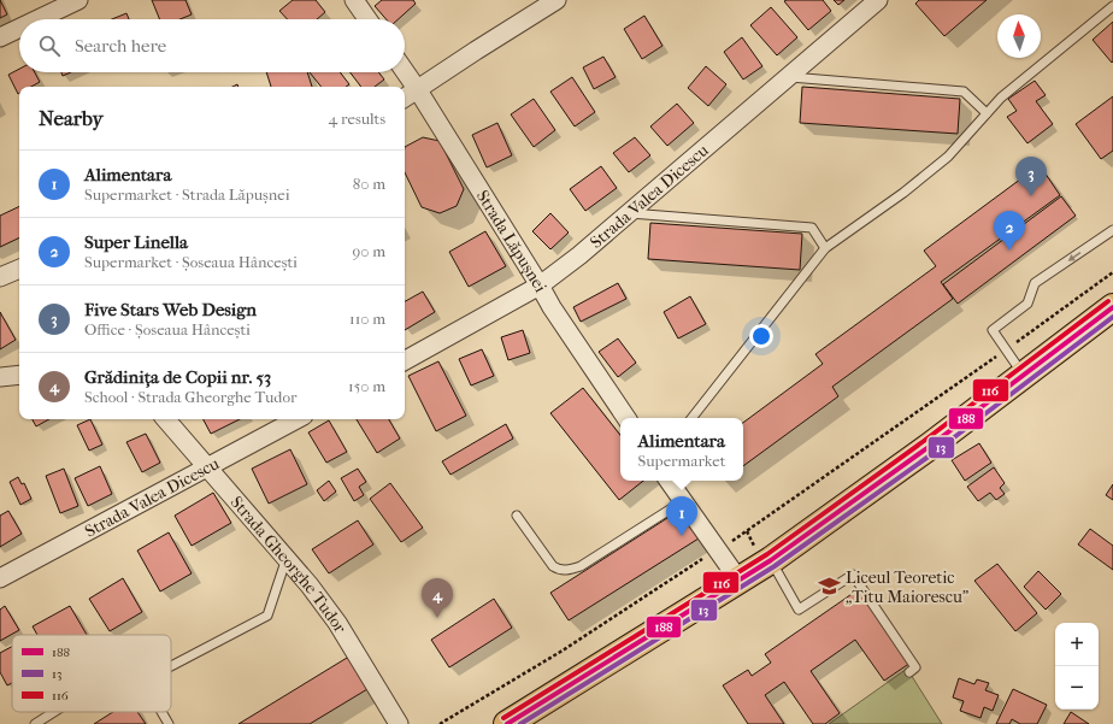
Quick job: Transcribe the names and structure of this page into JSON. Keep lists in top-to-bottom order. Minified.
{"streets":{"street":["Strada Valea Dicescu","Strada Lăpușnei","Strada Gheorghe Tudor"]},"crossings":[["Strada Valea Dicescu","Strada Lăpușnei"],["Strada Valea Dicescu","Strada Gheorghe Tudor"]],"places":{"school or university":["Liceul Teoretic „Titu Maiorescu”"]},"lines":["transit line 116","transit line 188","transit line 13"],"legend":["188","13","116"],"north":"top","page":{"search":"Search here","heading":["Nearby","4 results"],"list":[{"mark":"1","name":"Alimentara","note":"Supermarket · Strada Lăpușnei","value":"80 m"},{"mark":"2","name":"Super Linella","note":"Supermarket · Șoseaua Hâncești","value":"90 m"},{"mark":"3","name":"Five Stars Web Design","note":"Office · Șoseaua Hâncești","value":"110 m"},{"mark":"4","name":"Grădinița de Copii nr. 53","note":"School · Strada Gheorghe Tudor","value":"150 m"}],"pins":["3","2","1","4"],"popup":["Alimentara","Supermarket"],"map_buttons":["+","−"]}}
